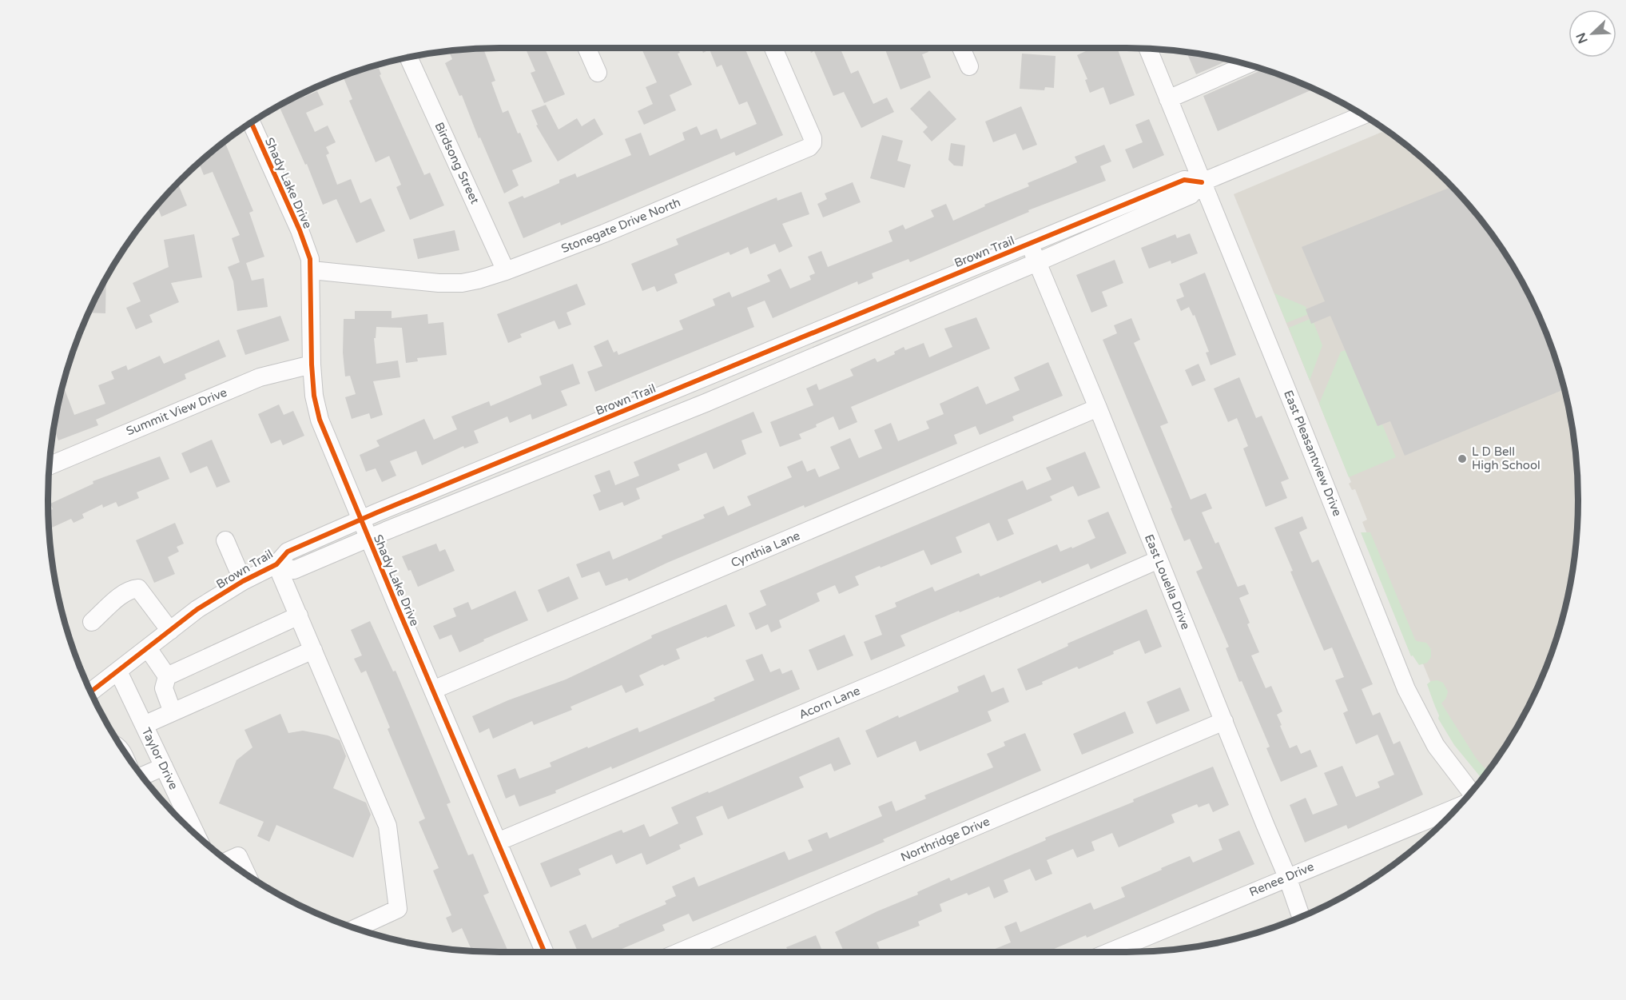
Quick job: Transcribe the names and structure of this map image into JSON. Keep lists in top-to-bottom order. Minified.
{"streets":{"street":["Birdsong Street","Shady Lake Drive","Stonegate Drive North","Brown Trail","Summit View Drive","East Pleasantview Drive","Cynthia Lane","East Louella Drive","Acorn Lane","Taylor Drive","Northridge Drive","Renee Drive"]},"crossings":[["Birdsong Street","Stonegate Drive North"],["Shady Lake Drive","Stonegate Drive North"],["Shady Lake Drive","Brown Trail"],["Shady Lake Drive","Summit View Drive"],["Shady Lake Drive","Cynthia Lane"],["Shady Lake Drive","Acorn Lane"],["Brown Trail","East Pleasantview Drive"],["Brown Trail","East Louella Drive"],["Brown Trail","Taylor Drive"],["Cynthia Lane","East Louella Drive"],["East Louella Drive","Acorn Lane"],["East Louella Drive","Northridge Drive"],["East Louella Drive","Renee Drive"]],"places":["L D Bell High School"],"north":"bottom left"}
